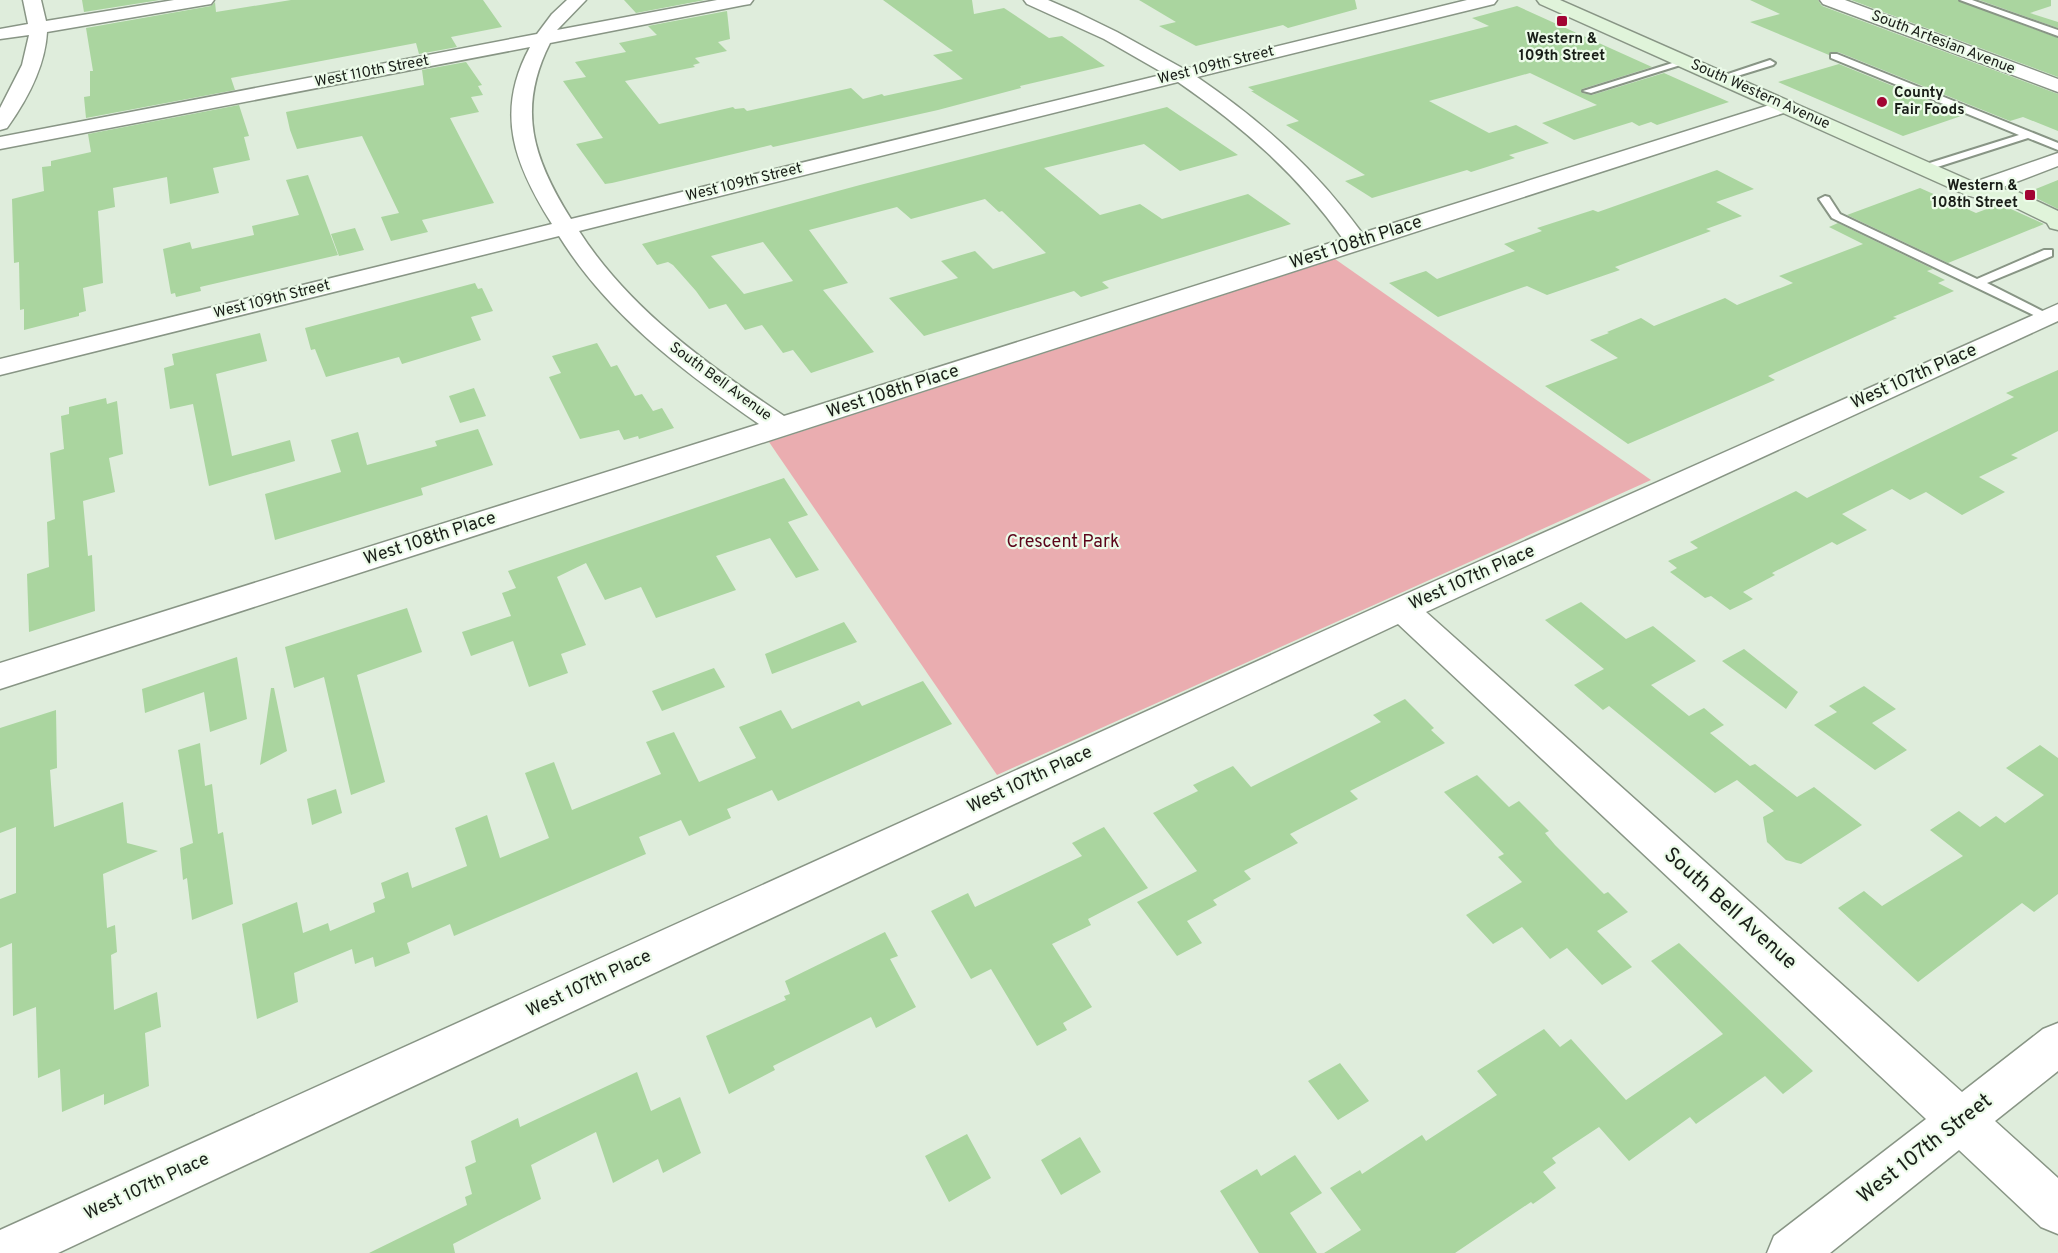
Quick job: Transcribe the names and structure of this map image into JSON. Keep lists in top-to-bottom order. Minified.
{"streets":{"main road":["South Western Avenue"],"street":["South Artesian Avenue","West 109th Street","West 110th Street","West 108th Place","West 107th Place","South Bell Avenue","West 107th Street"]},"crossings":[["West 109th Street","South Bell Avenue"],["West 110th Street","South Bell Avenue"],["South Western Avenue","West 108th Place"],["West 108th Place","South Bell Avenue"],["West 107th Place","South Bell Avenue"],["South Bell Avenue","West 107th Street"]],"parks":["Crescent Park"],"places":{"transit":["Western & 109th Street","Western & 108th Street"],"other":["County Fair Foods"]}}
